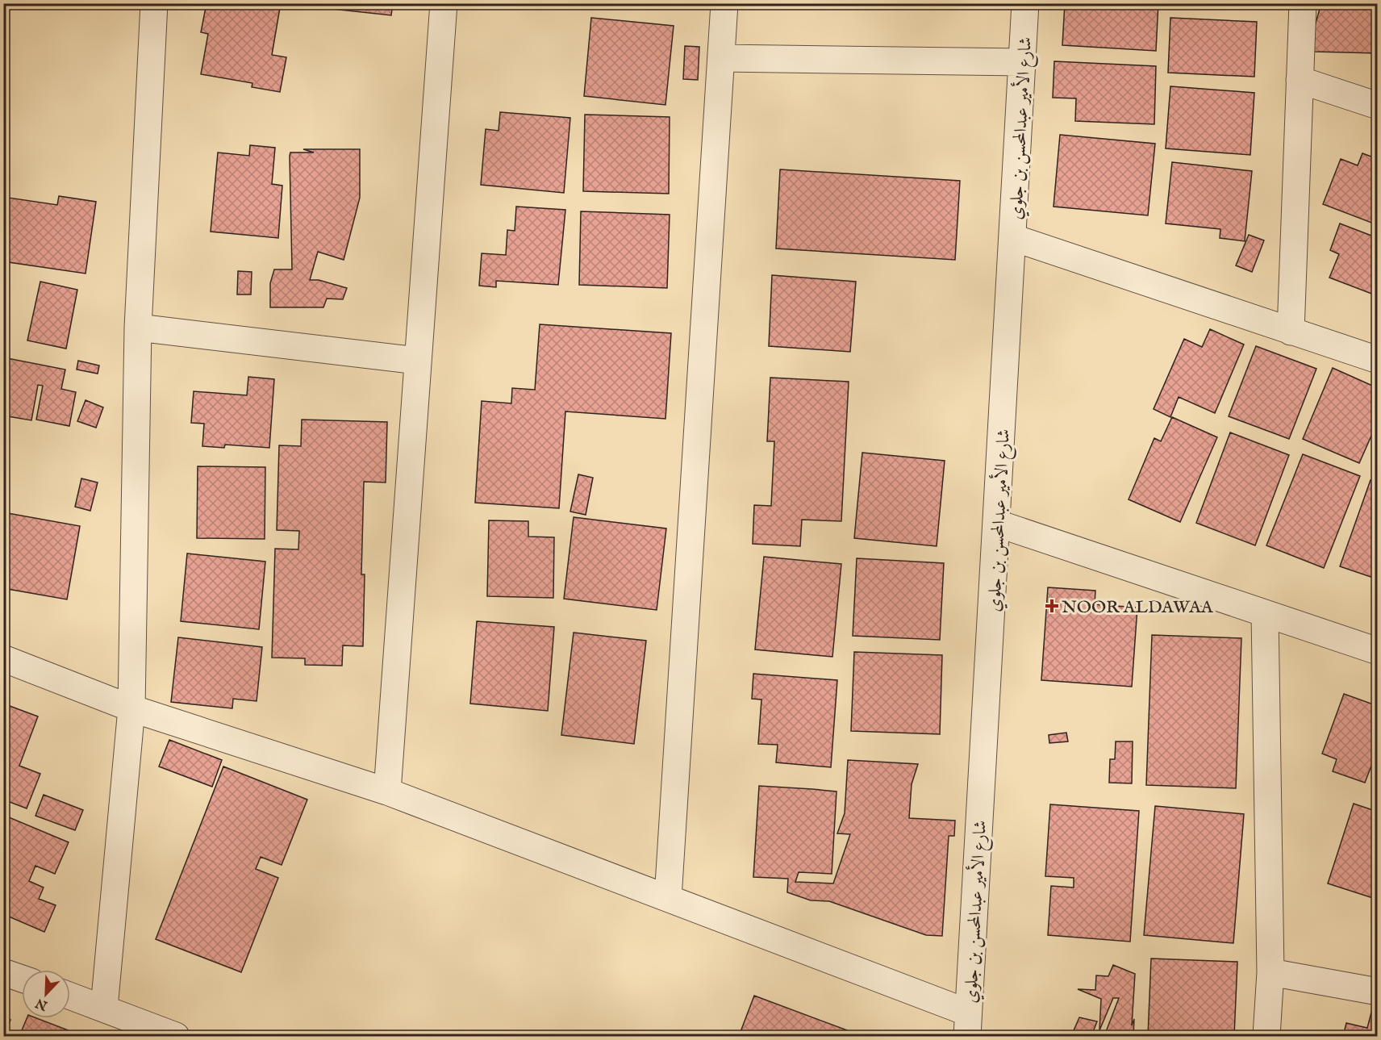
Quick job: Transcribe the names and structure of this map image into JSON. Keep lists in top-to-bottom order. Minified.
{"streets":{"street":["شارع الأمير عبدالمحسن بن جلوي"]},"places":{"health":["NOOR ALDAWAA"]},"north":"bottom left"}
